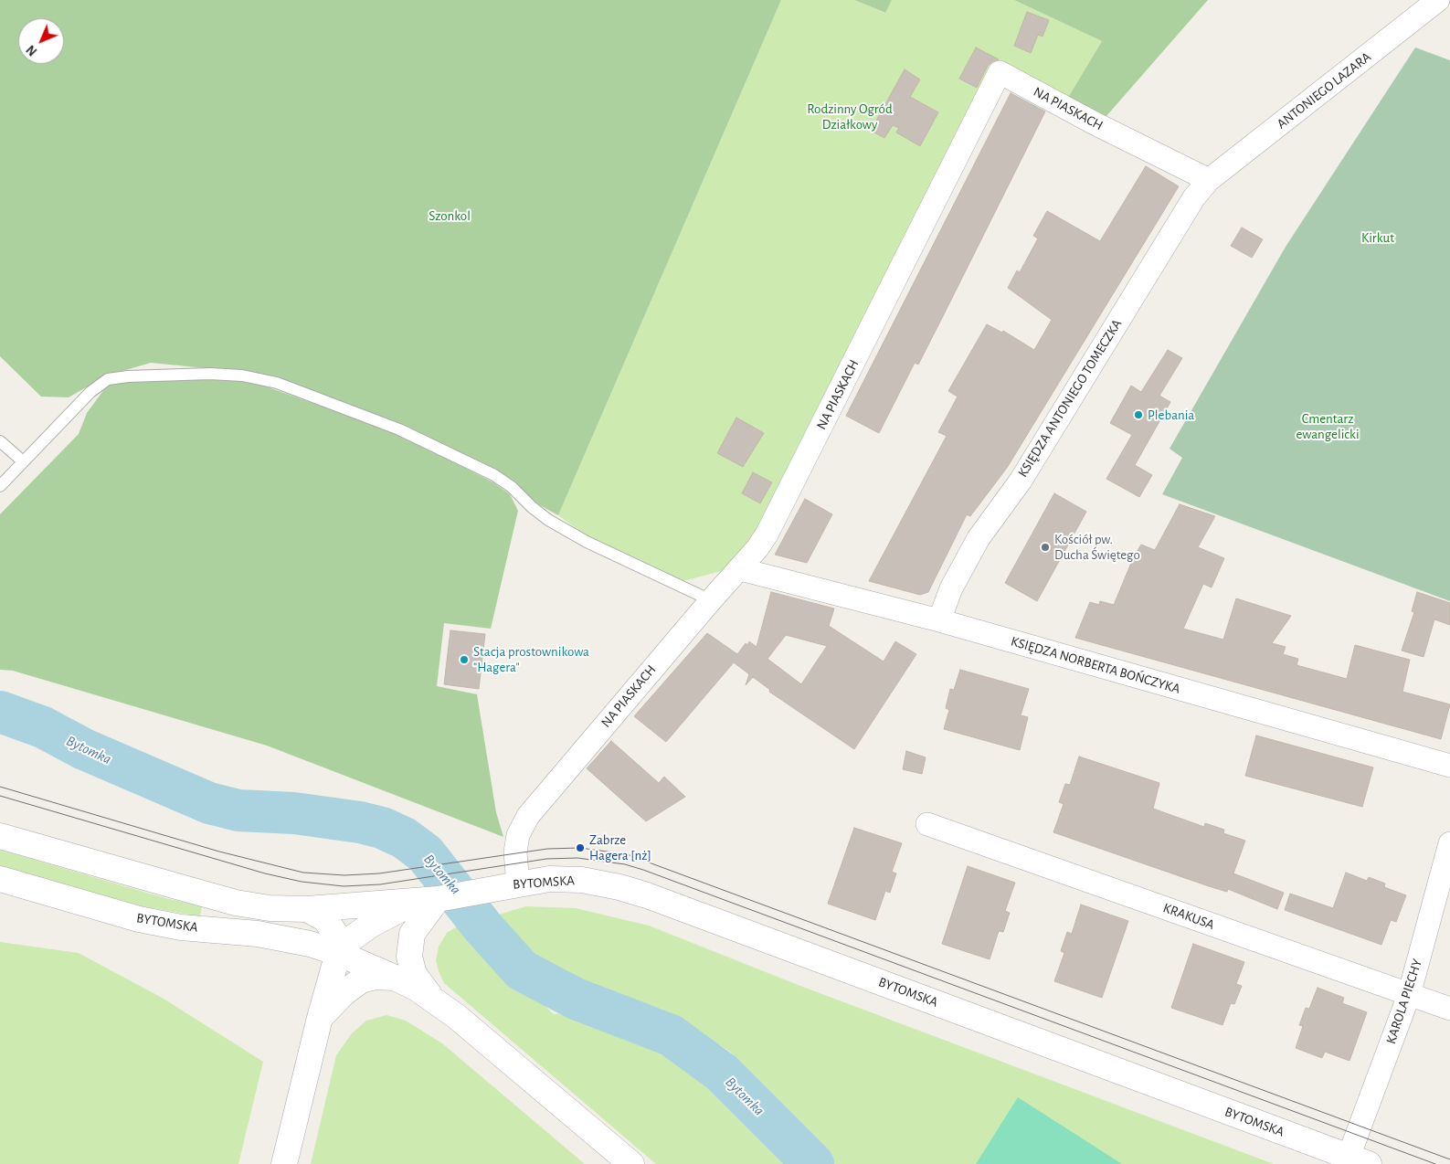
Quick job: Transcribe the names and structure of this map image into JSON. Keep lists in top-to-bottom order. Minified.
{"streets":{"street":["ANTONIEGO LAZARA","NA PIASKACH","KSIĘDZA ANTONIEGO TOMECZKA","KSIĘDZA NORBERTA BOŃCZYKA","BYTOMSKA","KRAKUSA","KAROLA PIECHY"]},"crossings":[["ANTONIEGO LAZARA","NA PIASKACH"],["ANTONIEGO LAZARA","KSIĘDZA ANTONIEGO TOMECZKA"],["NA PIASKACH","KSIĘDZA ANTONIEGO TOMECZKA"],["NA PIASKACH","KSIĘDZA NORBERTA BOŃCZYKA"],["NA PIASKACH","BYTOMSKA"],["KSIĘDZA ANTONIEGO TOMECZKA","KSIĘDZA NORBERTA BOŃCZYKA"],["BYTOMSKA","KAROLA PIECHY"],["KRAKUSA","KAROLA PIECHY"]],"water":["Bytomka"],"parks":["Rodzinny Ogród Działkowy","Szonkol","Kirkut","Cmentarz ewangelicki"],"places":["Plebania","Kościół pw. Ducha Świętego","Stacja prostownikowa \"Hagera\"","Zabrze Hagera [nż]"],"north":"bottom left"}
